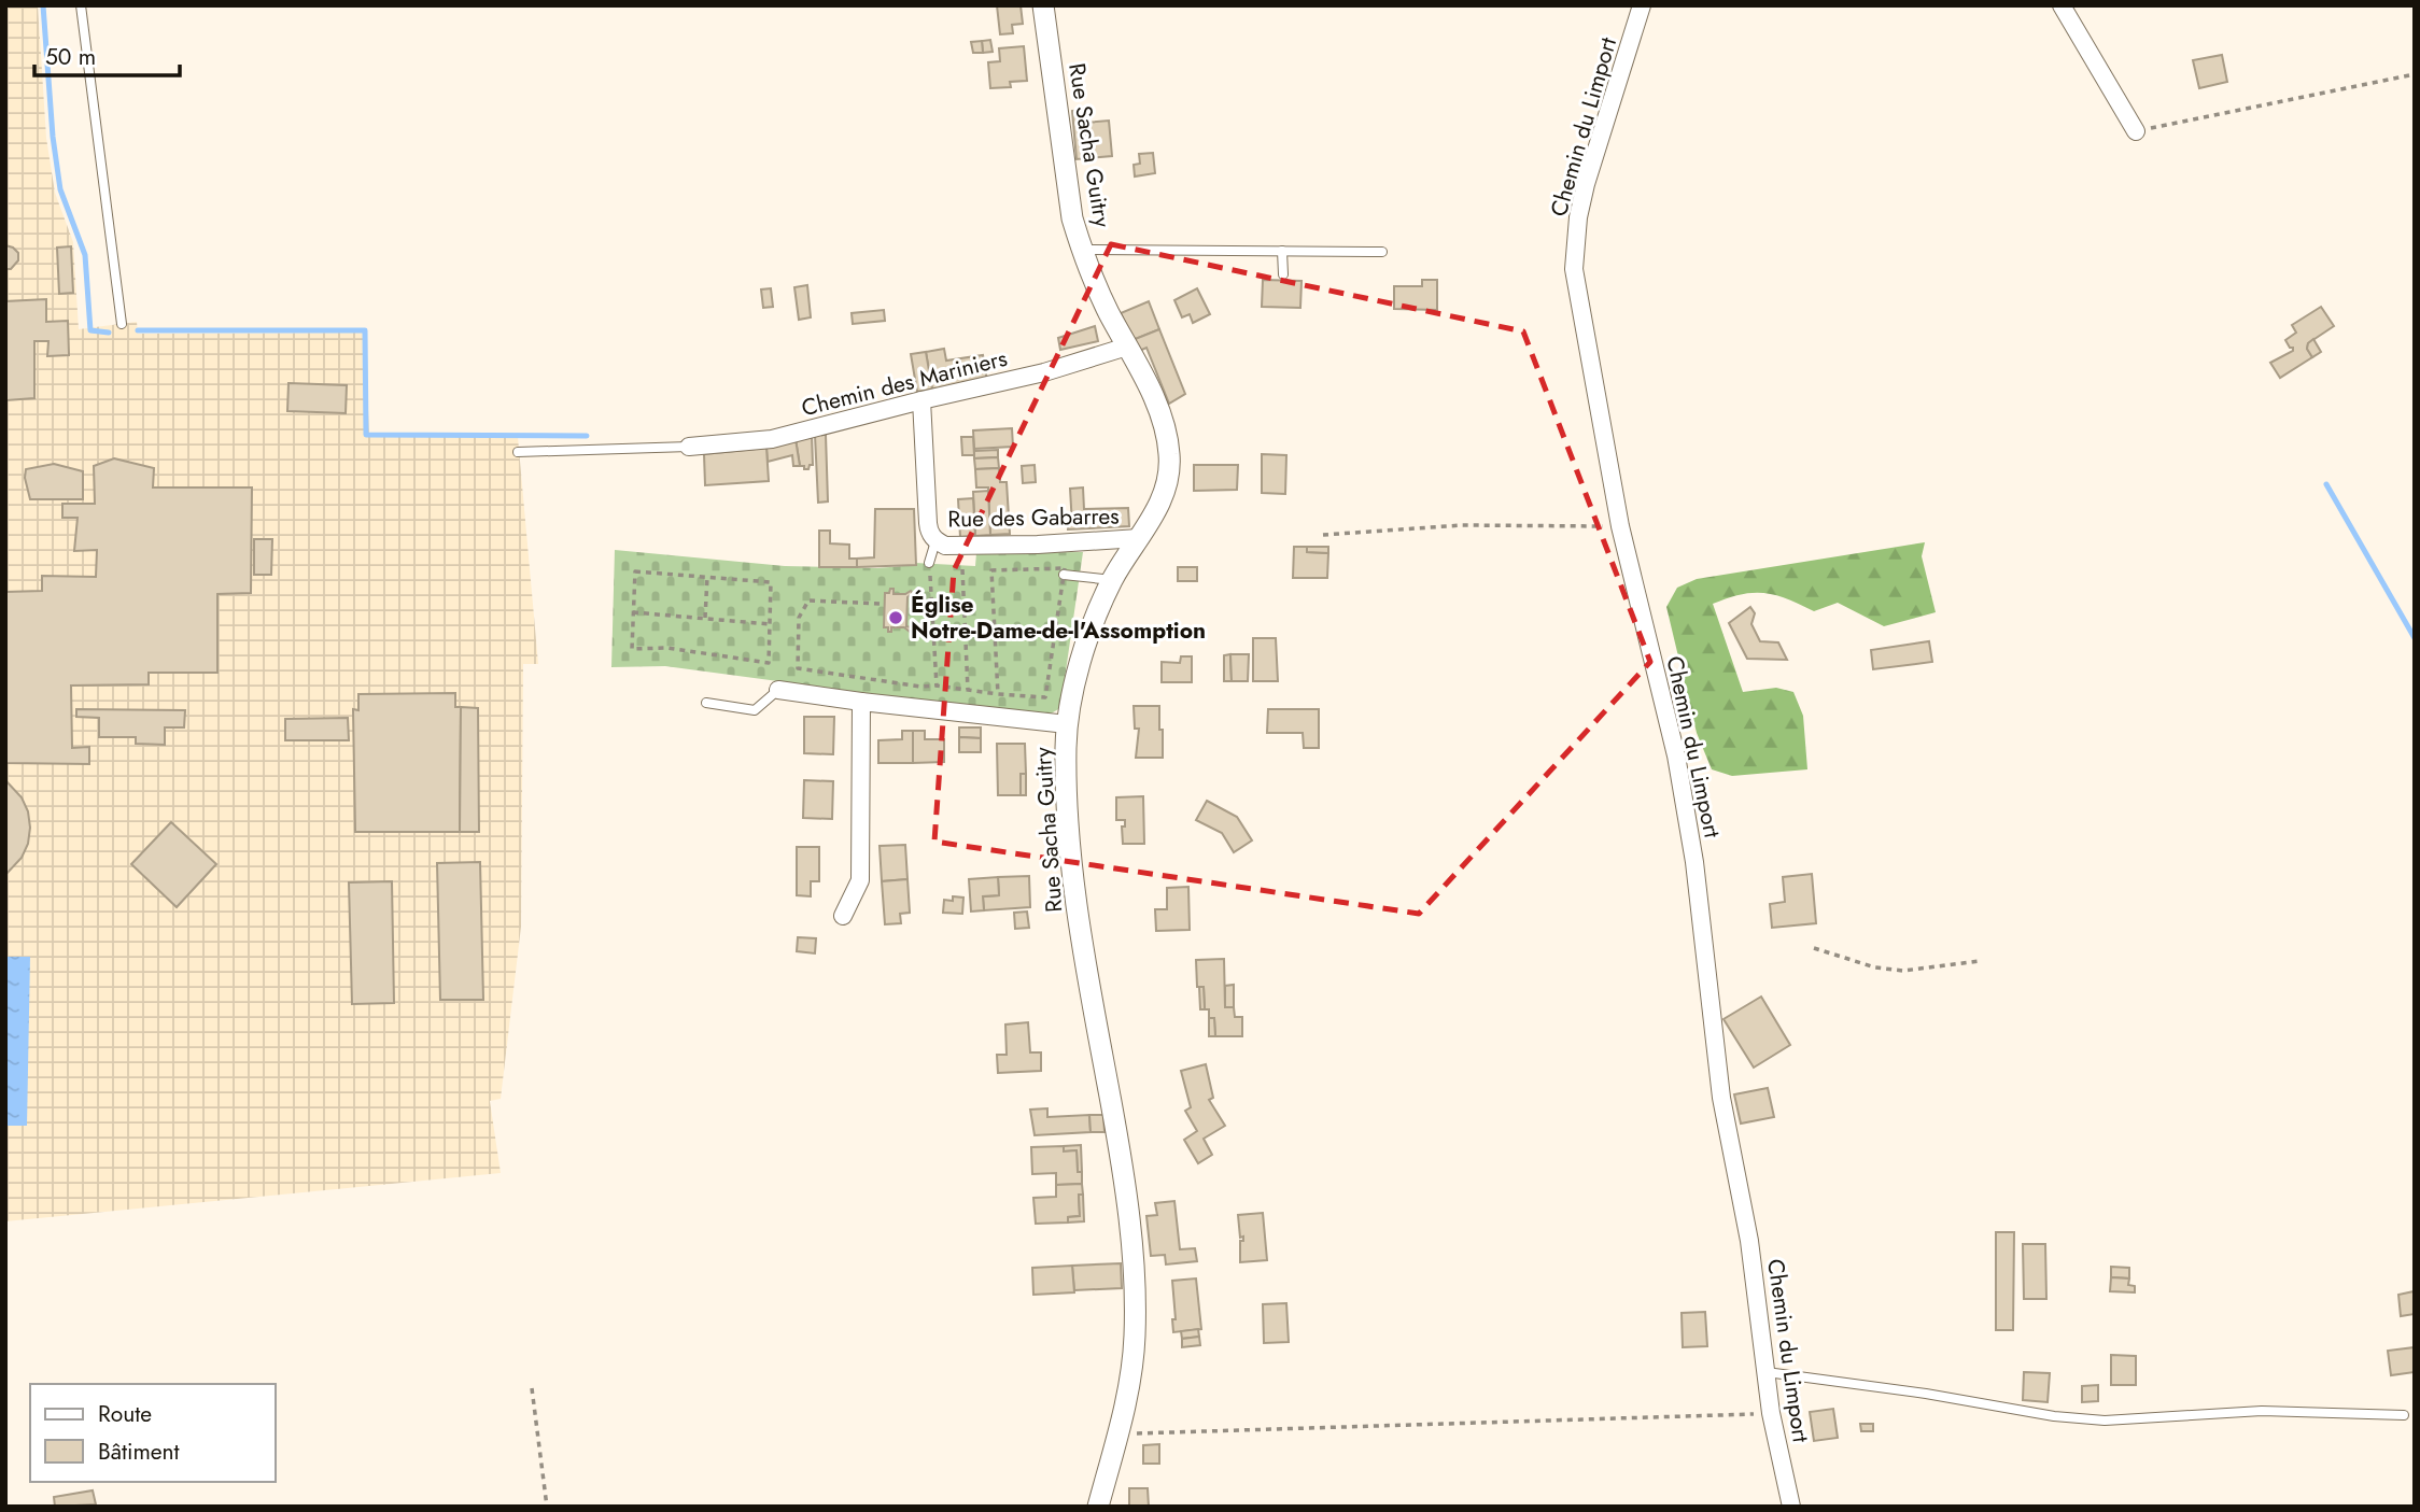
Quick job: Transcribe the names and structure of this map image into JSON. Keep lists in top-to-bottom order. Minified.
{"streets":{"street":["Chemin du Limport","Rue Sacha Guitry","Chemin des Mariniers","Rue des Gabarres"]},"crossings":[["Rue Sacha Guitry","Chemin des Mariniers"],["Rue Sacha Guitry","Rue des Gabarres"],["Chemin des Mariniers","Rue des Gabarres"]],"places":["Église Notre-Dame-de-l'Assomption"],"legend":["Route","Bâtiment"],"scale_bar":"50 m"}
